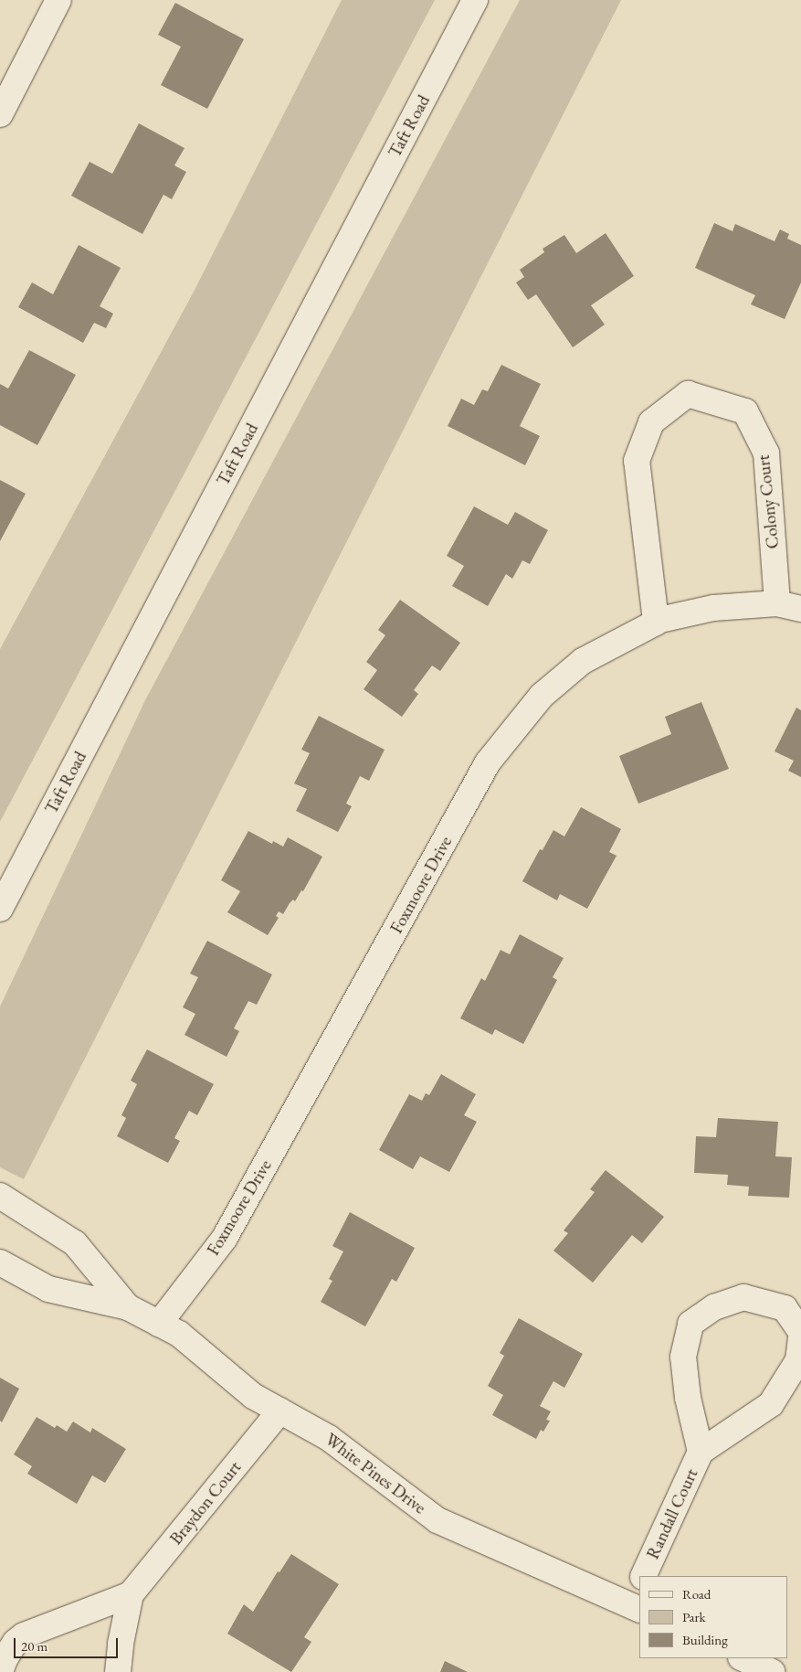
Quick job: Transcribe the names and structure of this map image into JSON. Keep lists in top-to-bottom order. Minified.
{"streets":{"street":["Taft Road","Colony Court","Foxmoore Drive","White Pines Drive","Braydon Court","Randall Court"]},"crossings":[["Colony Court","Foxmoore Drive"],["Foxmoore Drive","White Pines Drive"],["White Pines Drive","Braydon Court"]],"legend":["Road","Park","Building"],"scale_bar":"20 m"}
